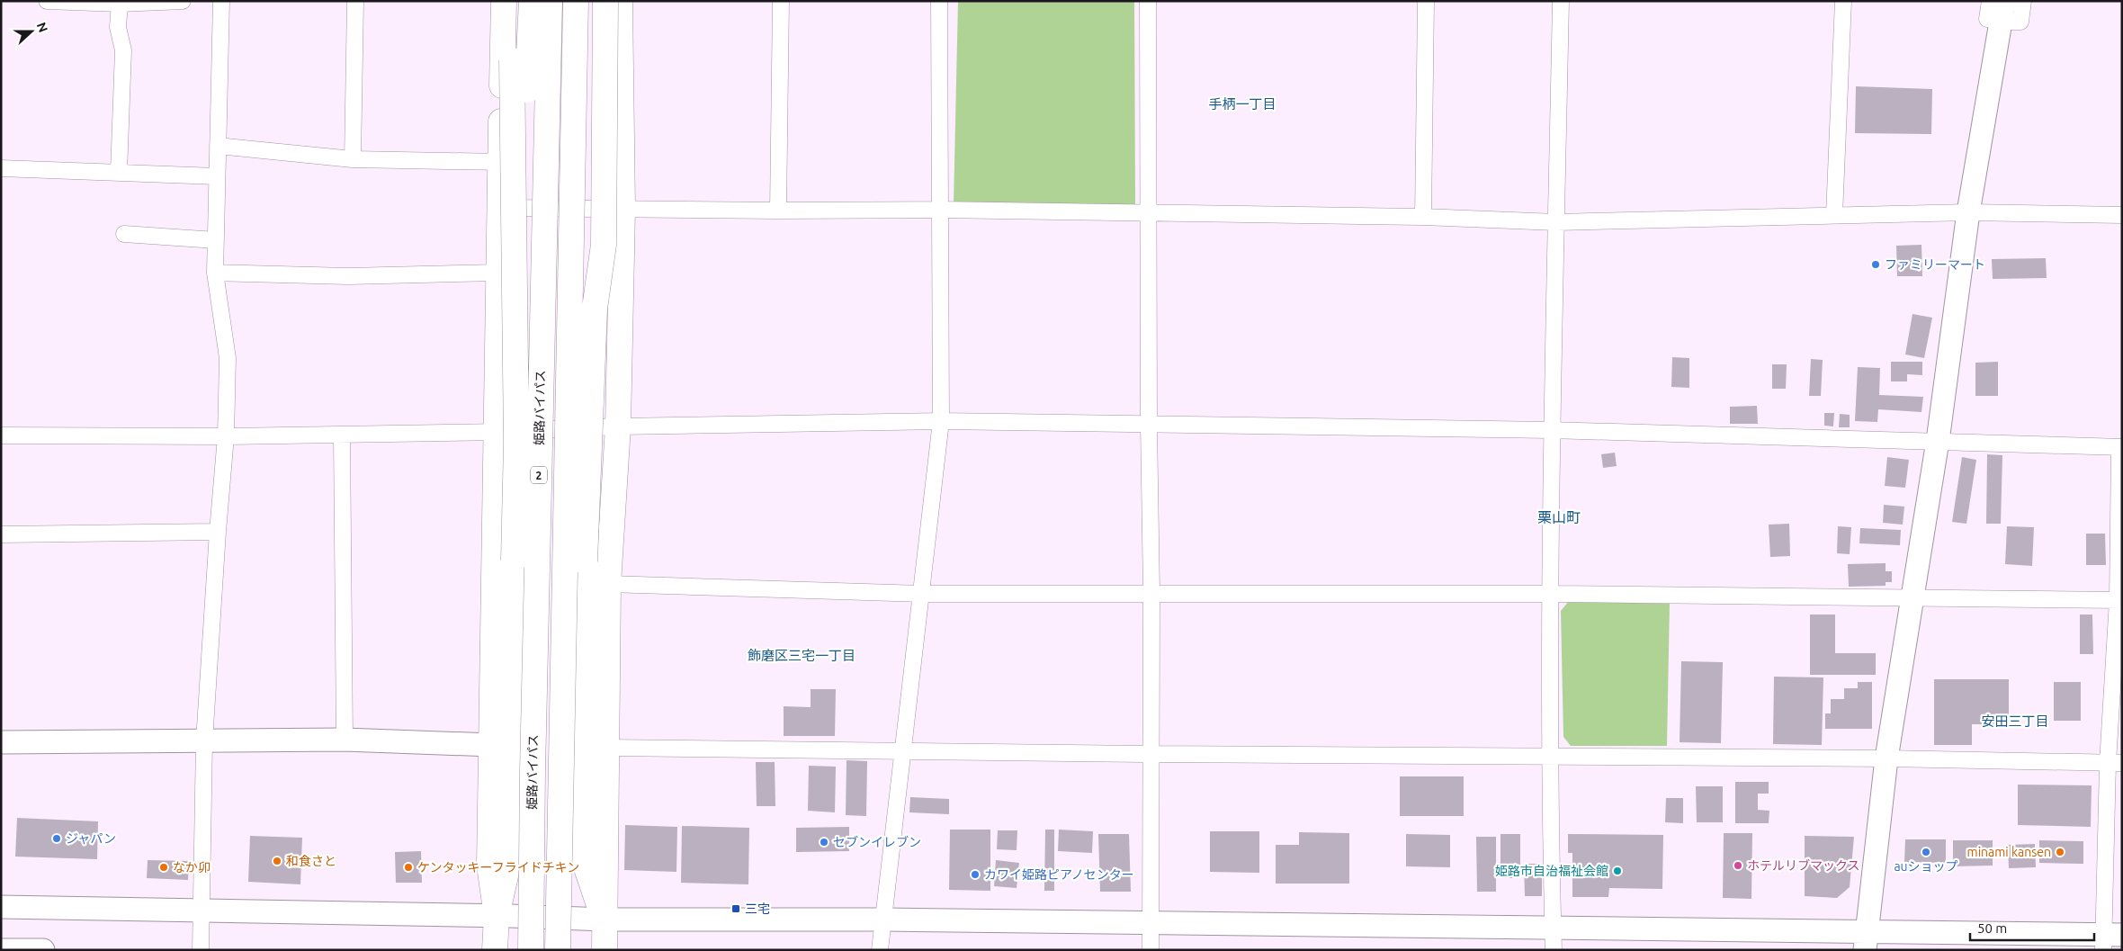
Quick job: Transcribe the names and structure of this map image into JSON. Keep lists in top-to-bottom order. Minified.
{"streets":{"highway":["姫路バイパス","2"]},"districts":["手柄一丁目","栗山町","飾磨区三宅一丁目","安田三丁目"],"places":{"other":["ファミリーマート","ジャパン","セブンイレブン","auショップ","minami kansen","和食さと","ホテルリブマックス","なか卯","ケンタッキーフライドチキン","姫路市自治福祉会館","カワイ姫路ピアノセンター"],"transit":["三宅"]},"scale_bar":"50 m","north":"right"}
